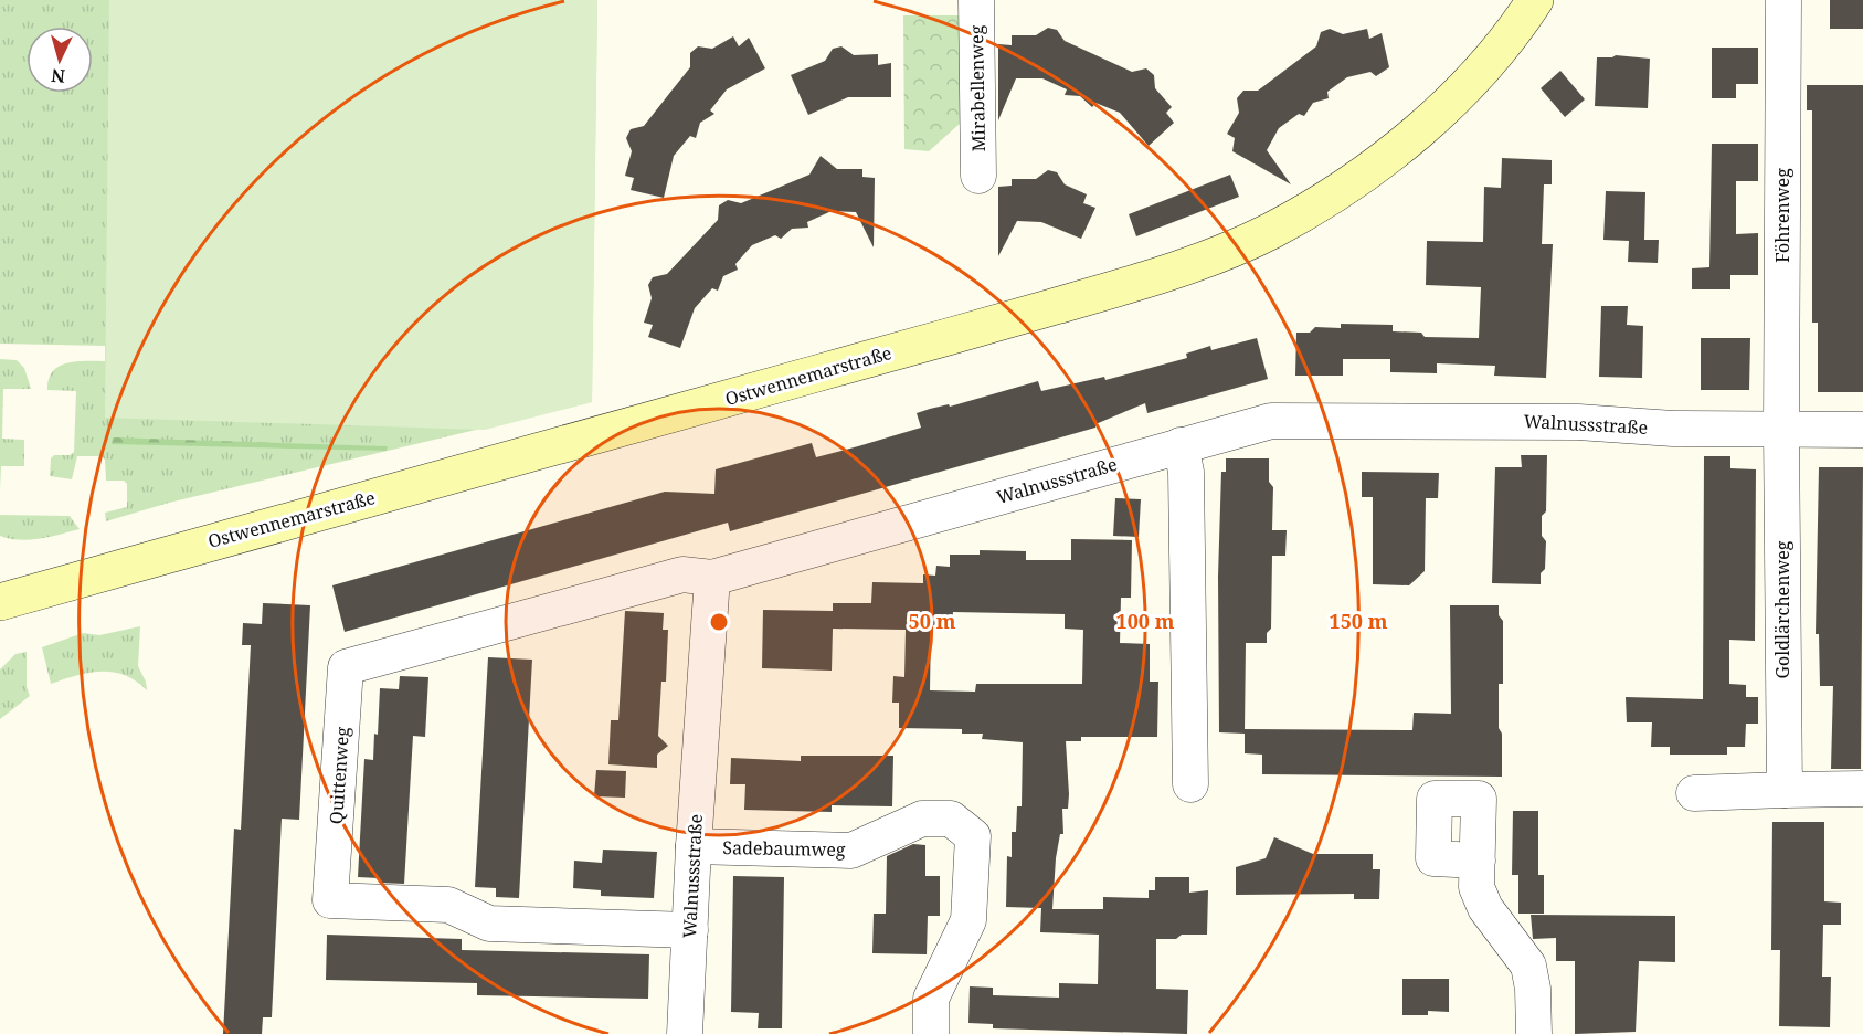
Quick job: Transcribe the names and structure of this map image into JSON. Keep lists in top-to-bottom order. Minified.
{"streets":{"street":["Mirabellenweg","Föhrenweg","Ostwennemarstraße","Walnussstraße","Goldlärchenweg","Quittenweg","Sadebaumweg"]},"crossings":[["Föhrenweg","Walnussstraße"],["Föhrenweg","Goldlärchenweg"],["Walnussstraße","Goldlärchenweg"],["Walnussstraße","Quittenweg"],["Walnussstraße","Sadebaumweg"]],"north":"bottom","rings":["50 m","100 m","150 m"]}
